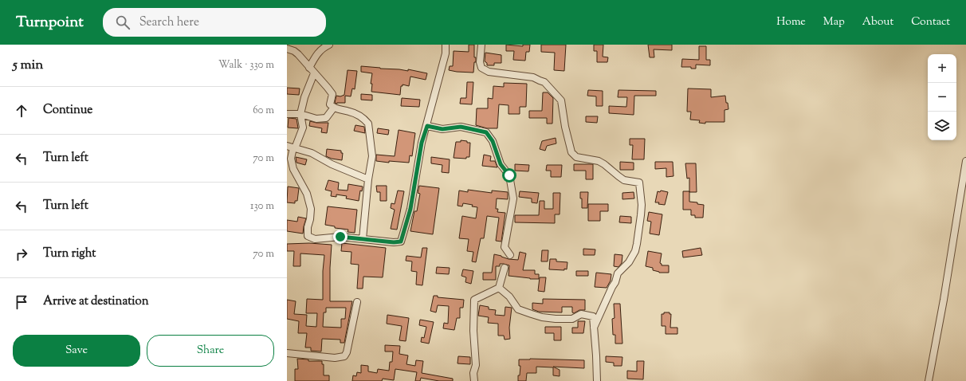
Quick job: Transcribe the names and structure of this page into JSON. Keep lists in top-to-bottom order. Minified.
{"page":{"header":"Turnpoint","search":"Search here","nav":["Home","Map","About","Contact"],"heading":["5 min","Walk · 330 m"],"map_buttons":["+","−"],"list":[["Continue","60 m"],["Turn left","70 m"],["Turn left","130 m"],["Turn right","70 m"],"Arrive at destination"],"buttons":["Save","Share"]}}
